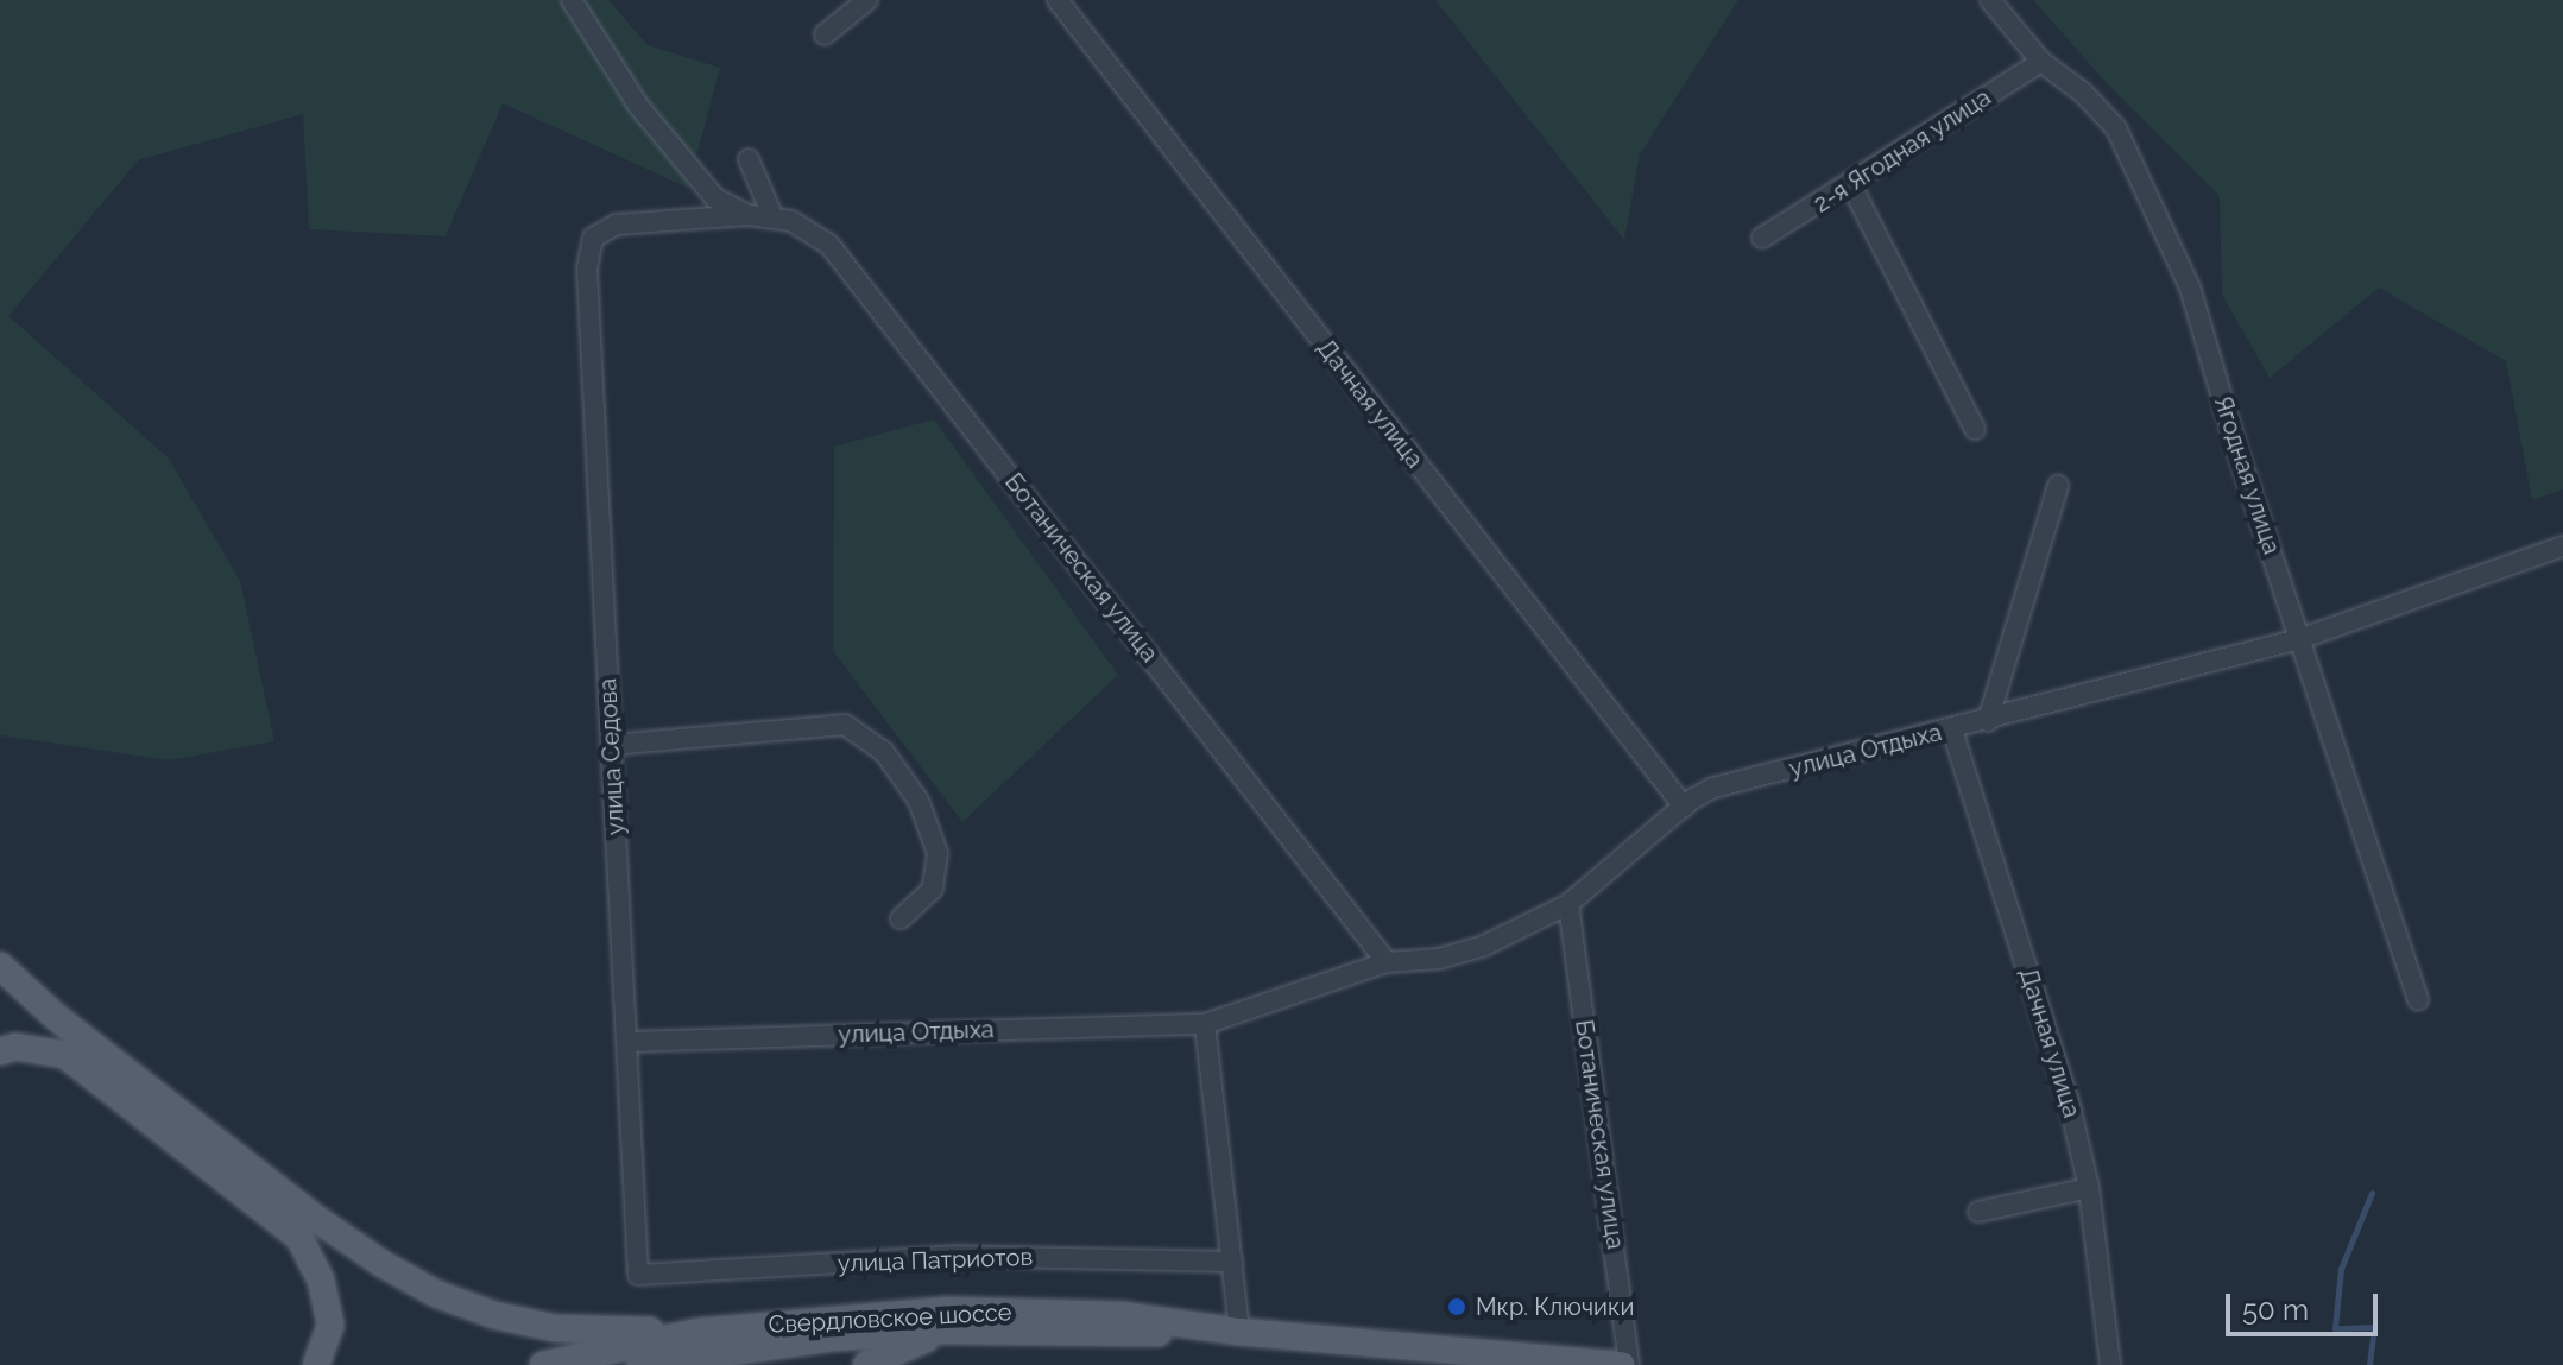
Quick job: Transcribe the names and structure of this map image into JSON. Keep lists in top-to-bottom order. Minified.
{"streets":{"main road":["Свердловское шоссе"],"street":["2-я Ягодная улица","Дачная улица","Ягодная улица","Ботаническая улица","улица Отдыха","улица Седова","улица Патриотов"]},"crossings":[["2-я Ягодная улица","Ягодная улица"],["Дачная улица","улица Отдыха"],["Ягодная улица","улица Отдыха"],["Ботаническая улица","улица Отдыха"],["Ботаническая улица","улица Седова"],["улица Отдыха","улица Седова"],["улица Седова","улица Патриотов"]],"places":["Мкр. Ключики"],"scale_bar":"50 m"}
